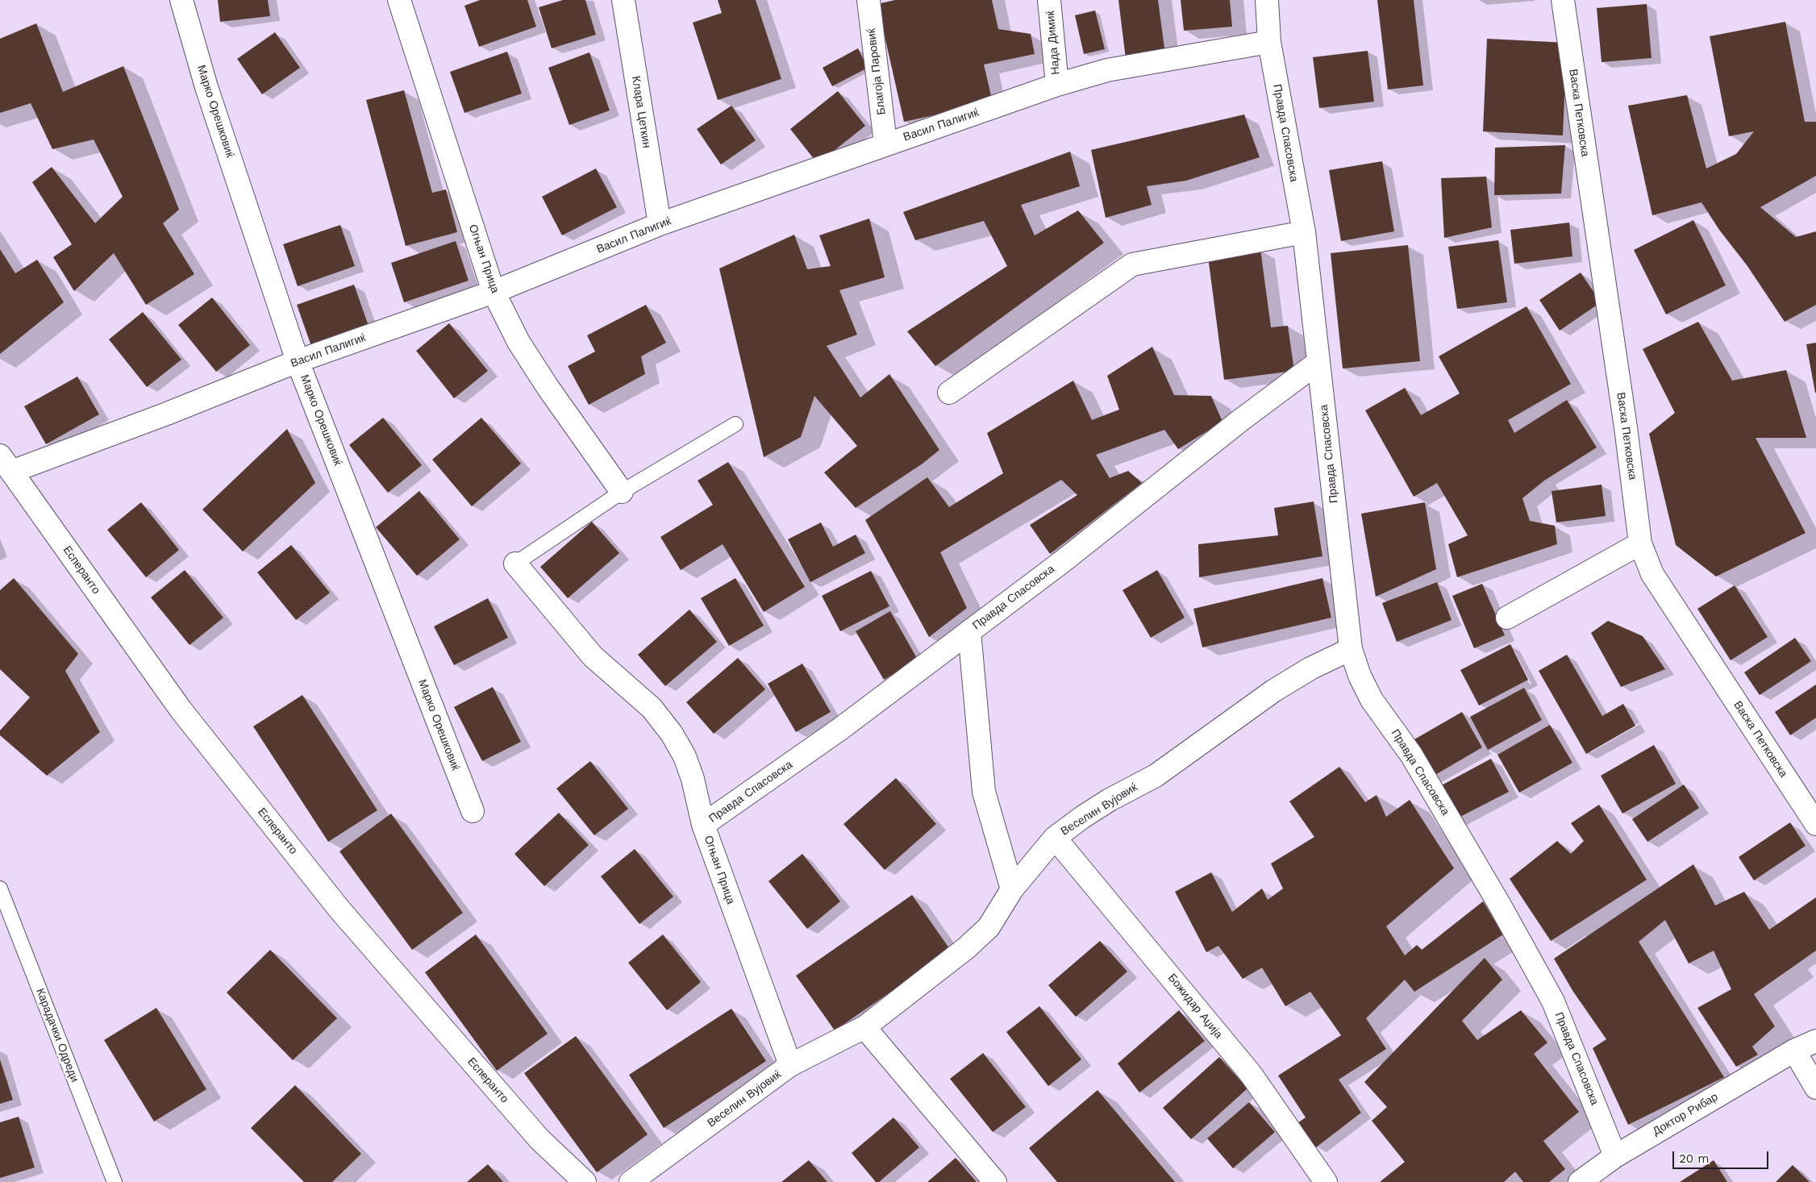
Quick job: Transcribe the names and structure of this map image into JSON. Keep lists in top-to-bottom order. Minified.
{"streets":{"street":["Нада Димиќ","Благоја Паровиќ","Марко Орешковиќ","Клара Цеткин","Васка Петковска","Васил Палигиќ","Правда Спасовска","Огњан Прица","Есперанто","Веселин Вујовиќ","Божидар Аџија","Доктор Рибар"],"lane":["Карадачки Одреди"]},"crossings":[["Нада Димиќ","Васил Палигиќ"],["Благоја Паровиќ","Васил Палигиќ"],["Марко Орешковиќ","Васил Палигиќ"],["Клара Цеткин","Васил Палигиќ"],["Васил Палигиќ","Правда Спасовска"],["Васил Палигиќ","Огњан Прица"],["Васил Палигиќ","Есперанто"],["Правда Спасовска","Огњан Прица"],["Правда Спасовска","Веселин Вујовиќ"],["Правда Спасовска","Доктор Рибар"],["Огњан Прица","Веселин Вујовиќ"],["Веселин Вујовиќ","Божидар Аџија"]],"scale_bar":"20 m"}
